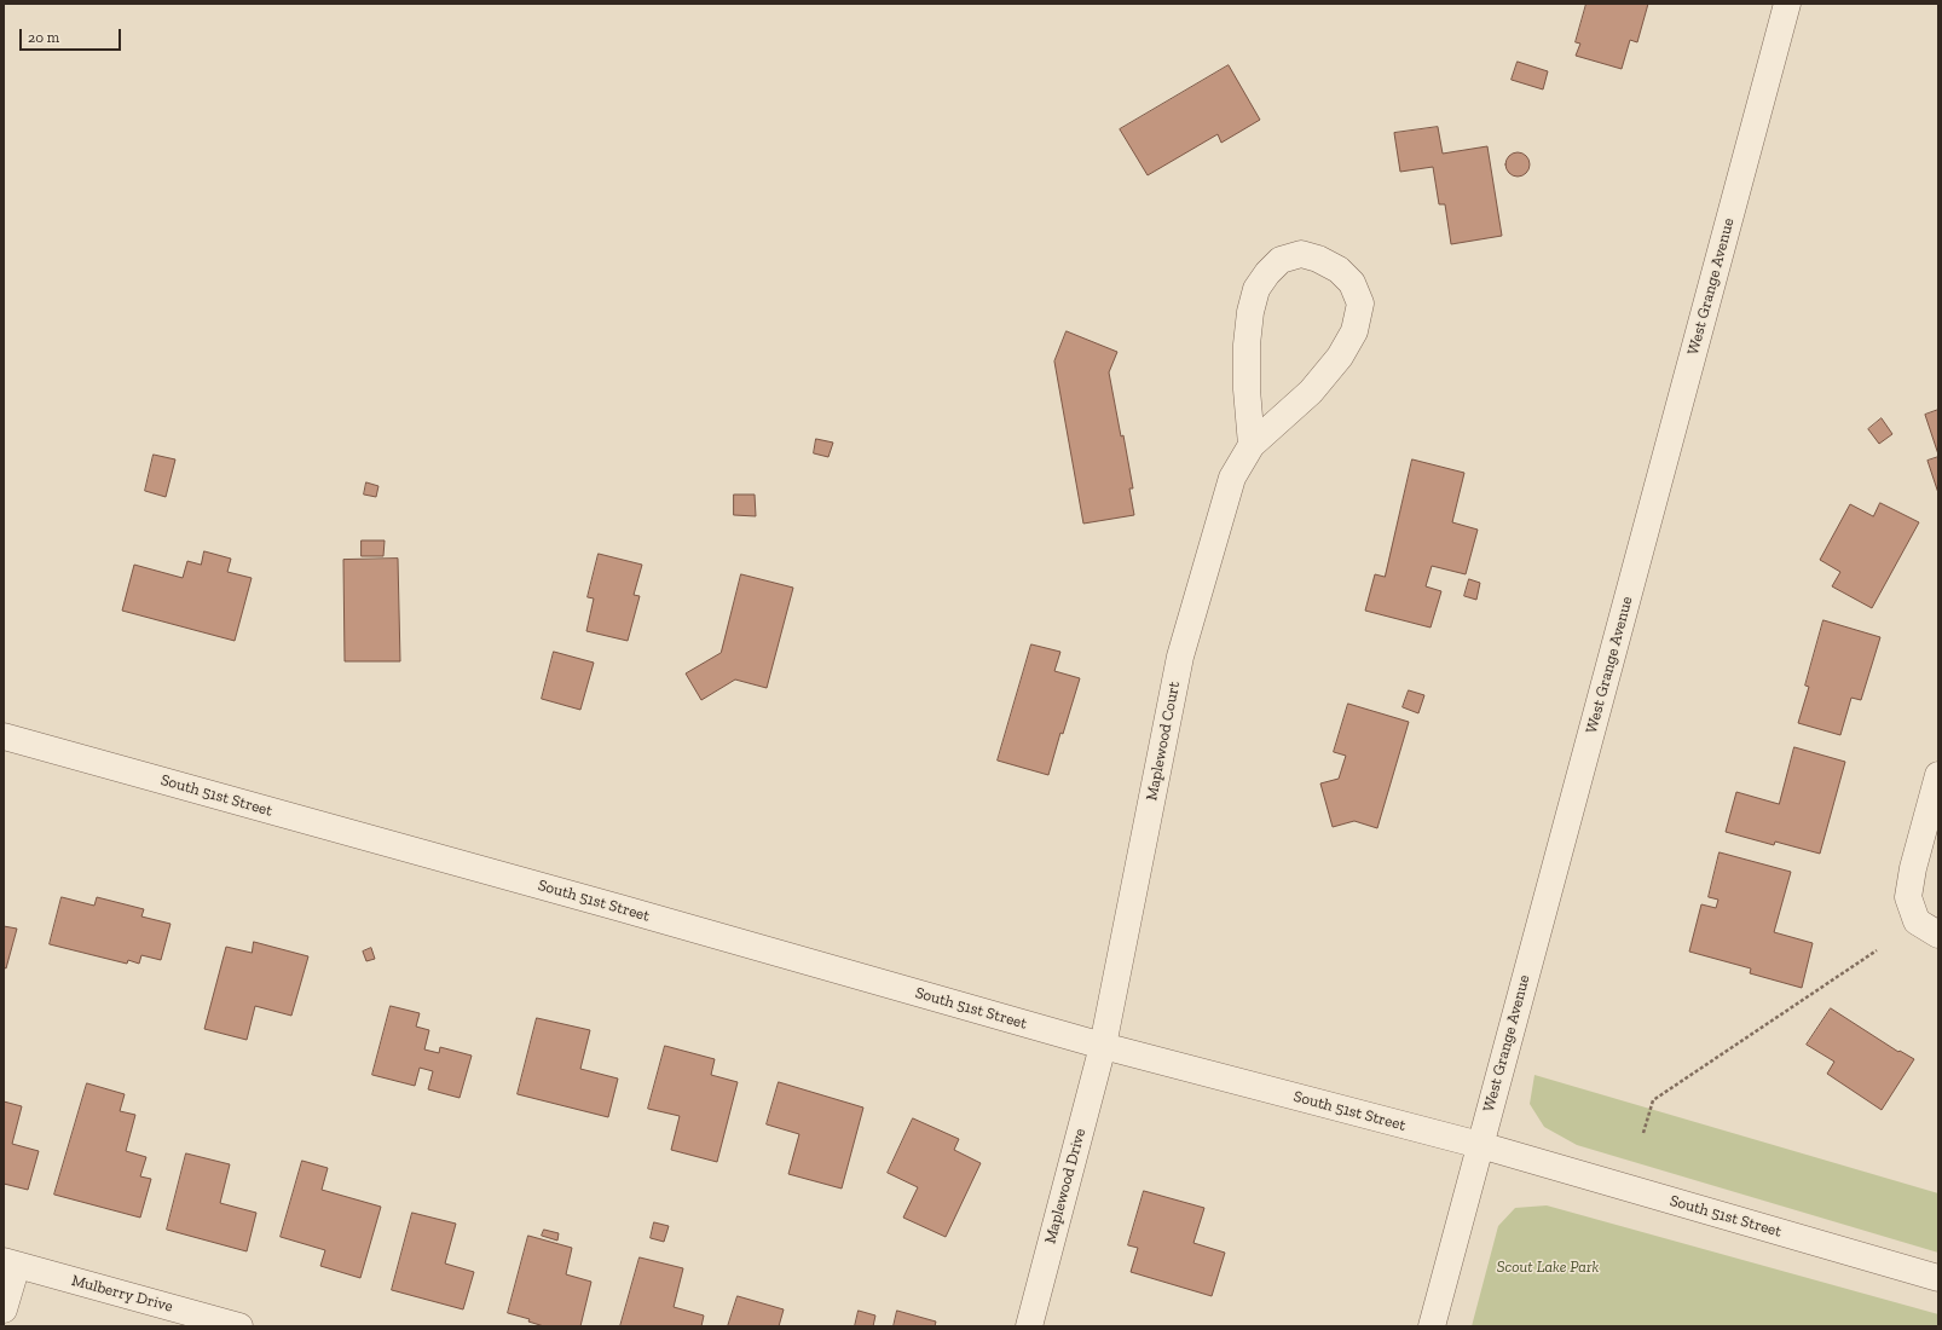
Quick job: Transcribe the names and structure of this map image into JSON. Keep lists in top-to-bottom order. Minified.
{"streets":{"street":["West Grange Avenue","Maplewood Court","South 51st Street","Maplewood Drive","Mulberry Drive"]},"crossings":[["West Grange Avenue","South 51st Street"],["Maplewood Court","South 51st Street"],["Maplewood Court","Maplewood Drive"],["South 51st Street","Maplewood Drive"]],"parks":["Scout Lake Park"],"scale_bar":"20 m"}
